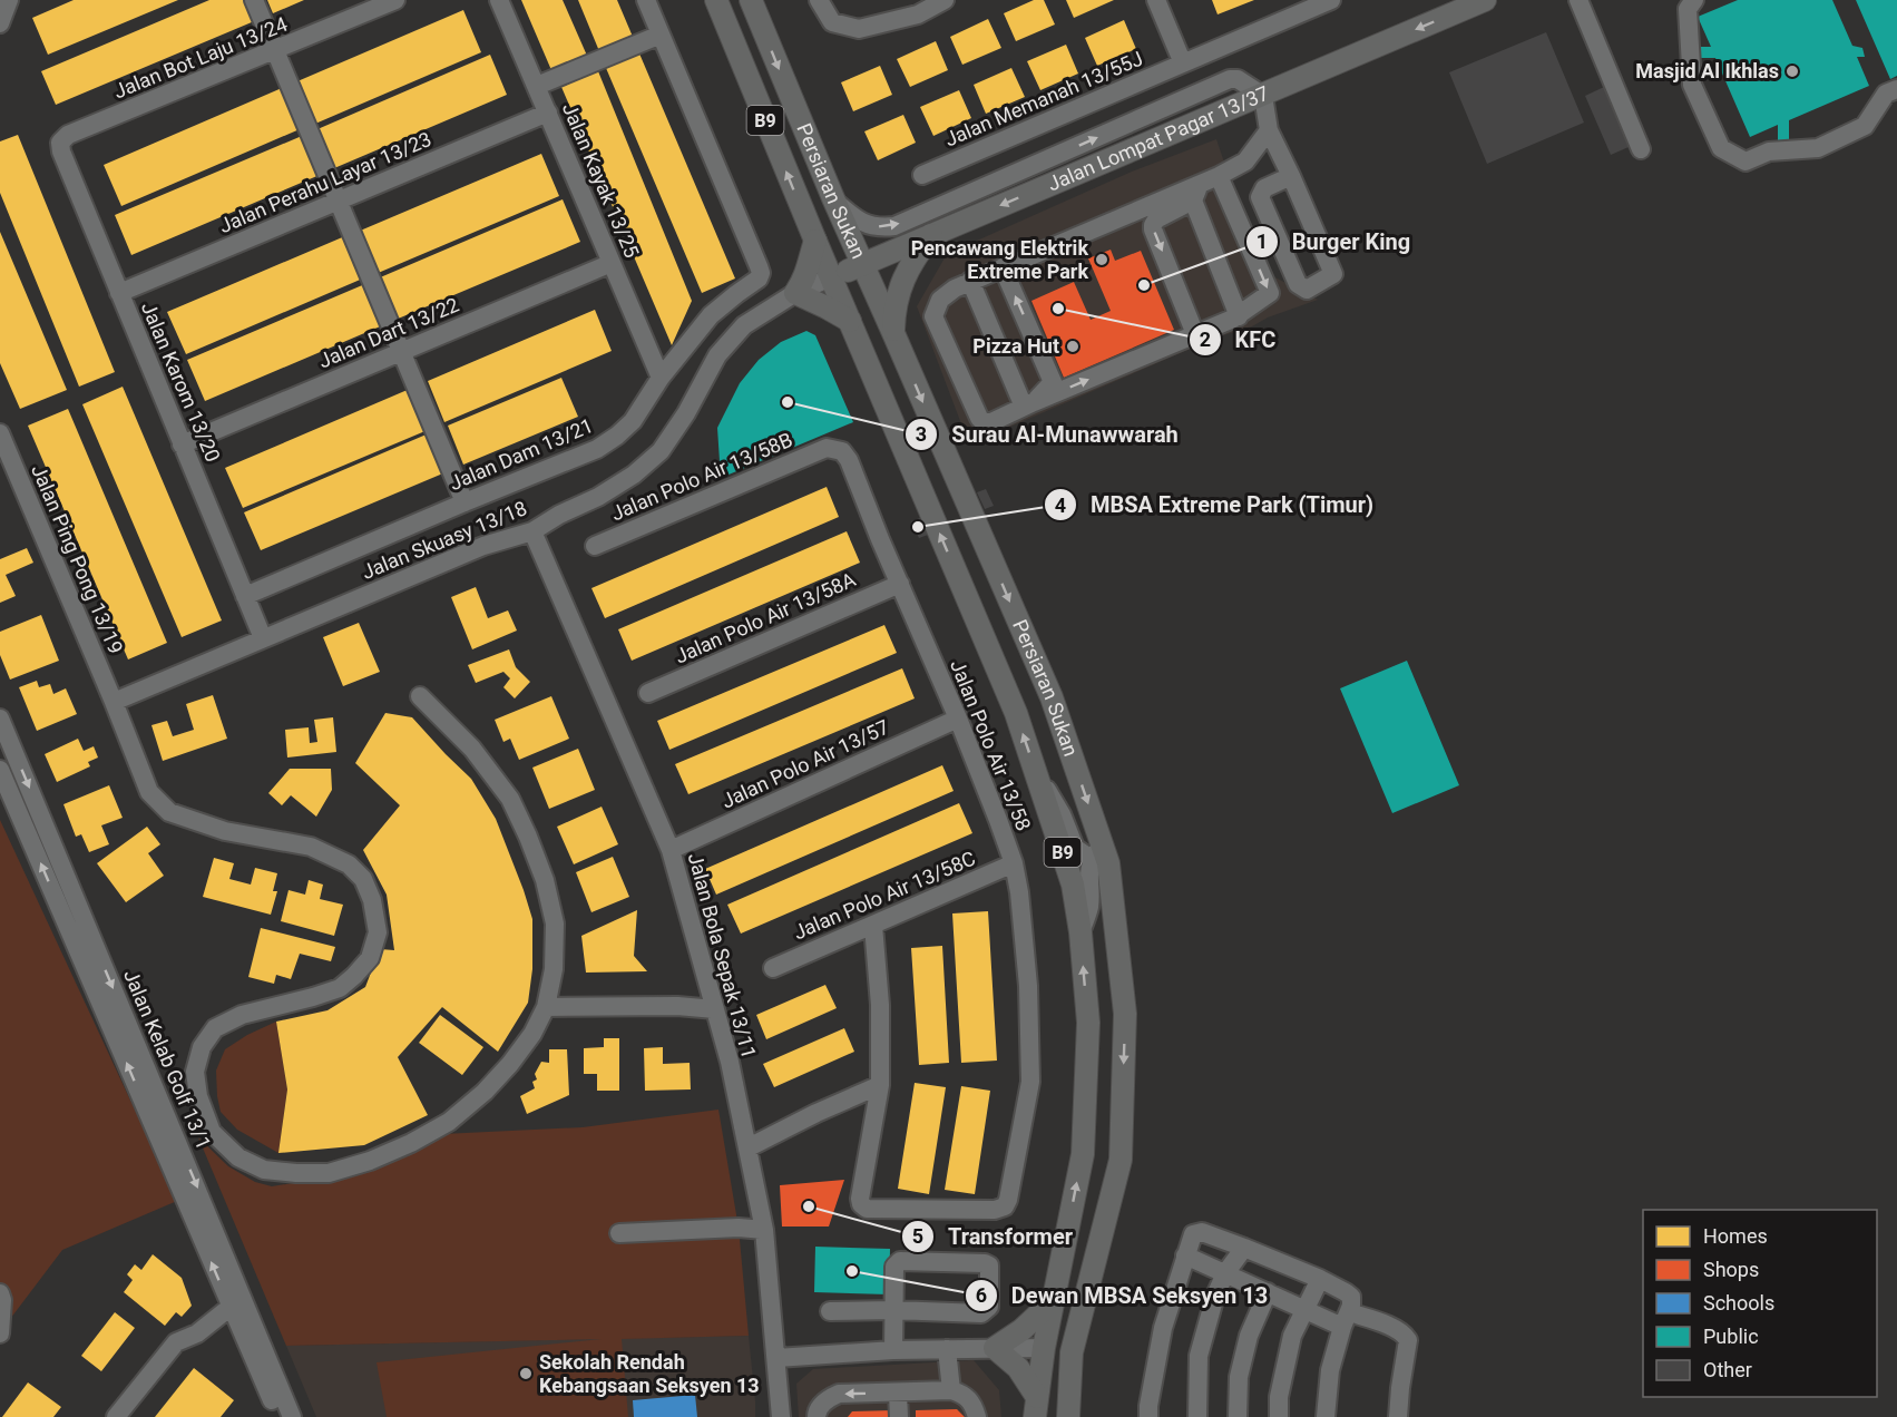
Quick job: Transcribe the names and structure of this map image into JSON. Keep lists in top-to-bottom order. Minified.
{"streets":{"main road":["B9","Jalan Lompat Pagar 13/37","Persiaran Sukan"],"street":["Jalan Bot Laju 13/24","Jalan Memanah 13/55J","Jalan Kayak 13/25","Jalan Perahu Layar 13/23","Jalan Dart 13/22","Jalan Karom 13/20","Jalan Dam 13/21","Jalan Polo Air 13/58B","Jalan Skuasy 13/18","Jalan Ping Pong 13/19","Jalan Polo Air 13/58A","Jalan Polo Air 13/58","Jalan Polo Air 13/57","Jalan Polo Air 13/58C","Jalan Bola Sepak 13/11","Jalan Kelab Golf 13/1"]},"crossings":[["Jalan Bot Laju 13/24","Jalan Karom 13/20"],["Jalan Lompat Pagar 13/37","Persiaran Sukan"],["Jalan Lompat Pagar 13/37","Jalan Skuasy 13/18"],["Jalan Kayak 13/25","Jalan Perahu Layar 13/23"],["Jalan Kayak 13/25","Jalan Dart 13/22"],["Jalan Kayak 13/25","Jalan Dam 13/21"],["Jalan Perahu Layar 13/23","Jalan Karom 13/20"],["Persiaran Sukan","Jalan Skuasy 13/18"],["Jalan Dart 13/22","Jalan Karom 13/20"],["Jalan Karom 13/20","Jalan Dam 13/21"],["Jalan Karom 13/20","Jalan Skuasy 13/18"],["Jalan Polo Air 13/58B","Jalan Polo Air 13/58"],["Jalan Skuasy 13/18","Jalan Ping Pong 13/19"],["Jalan Skuasy 13/18","Jalan Bola Sepak 13/11"],["Jalan Polo Air 13/58A","Jalan Polo Air 13/58"],["Jalan Polo Air 13/58","Jalan Polo Air 13/57"],["Jalan Polo Air 13/58","Jalan Polo Air 13/58C"],["Jalan Polo Air 13/57","Jalan Bola Sepak 13/11"]],"one_way":["Jalan Lompat Pagar 13/37"],"places":["Masjid Al Ikhlas","Pencawang Elektrik Extreme Park","Burger King","KFC","Pizza Hut","Surau Al-Munawwarah","MBSA Extreme Park (Timur)","Transformer","Dewan MBSA Seksyen 13","Sekolah Rendah Kebangsaan Seksyen 13"],"legend":["Homes","Shops","Schools","Public","Other"]}
